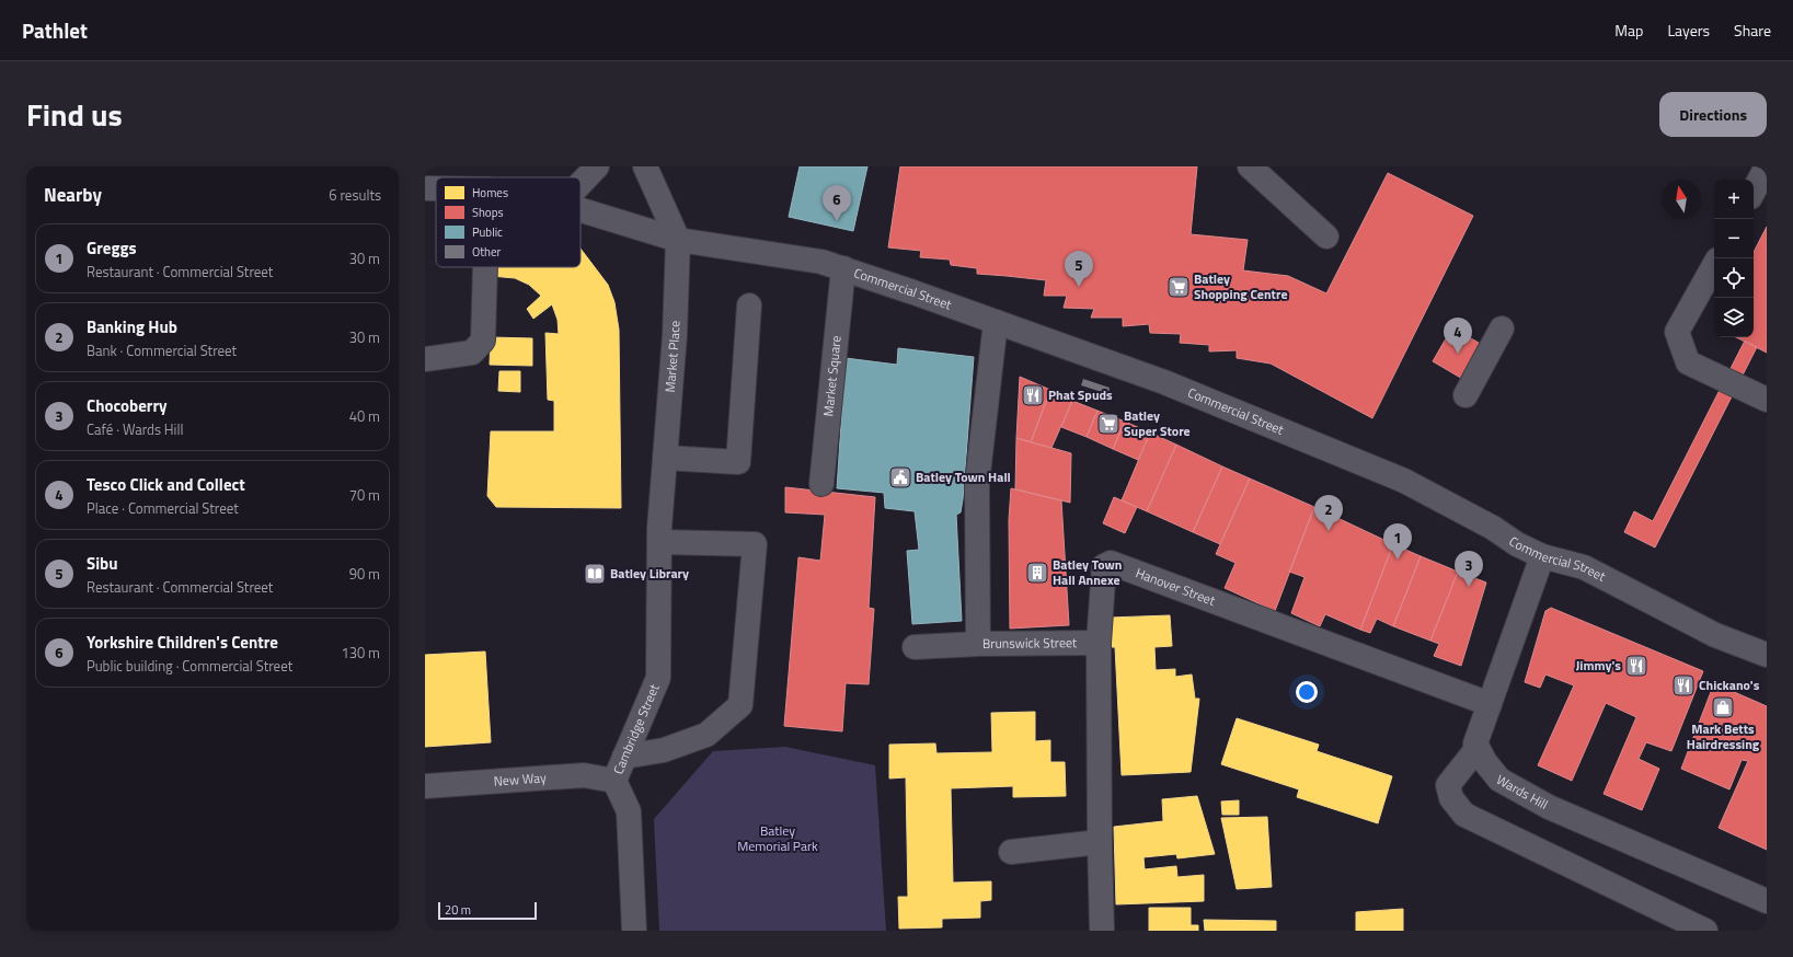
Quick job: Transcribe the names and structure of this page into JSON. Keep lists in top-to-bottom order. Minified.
{"streets":{"street":["Commercial Street","Market Place","Market Square","Hanover Street","Brunswick Street","Cambridge Street","New Way","Wards Hill"]},"crossings":[["Commercial Street","Market Place"],["Commercial Street","Market Square"],["Commercial Street","Brunswick Street"],["Market Place","Cambridge Street"],["Hanover Street","Brunswick Street"],["Cambridge Street","New Way"]],"parks":["Batley Memorial Park"],"places":{"supermarket":["Batley Shopping Centre","Batley Super Store"],"restaurant":["Phat Spuds","Jimmy's","Chickano's"],"public building":["Batley Town Hall"],"building":["Batley Town Hall Annexe"],"library":["Batley Library"],"shop":["Mark Betts Hairdressing"]},"legend":["Homes","Shops","Public","Other"],"scale_bar":"20 m","north":"top","page":{"header":"Pathlet","nav":["Map","Layers","Share"],"title":"Find us","buttons":"Directions","heading":["Nearby","6 results"],"map_buttons":["+","−"],"pins":["6","5","4","2","1","3"],"list":[{"mark":"1","name":"Greggs","note":"Restaurant · Commercial Street","value":"30 m"},{"mark":"2","name":"Banking Hub","note":"Bank · Commercial Street","value":"30 m"},{"mark":"3","name":"Chocoberry","note":"Café · Wards Hill","value":"40 m"},{"mark":"4","name":"Tesco Click and Collect","note":"Place · Commercial Street","value":"70 m"},{"mark":"5","name":"Sibu","note":"Restaurant · Commercial Street","value":"90 m"},{"mark":"6","name":"Yorkshire Children's Centre","note":"Public building · Commercial Street","value":"130 m"}],"scale":"20 m"}}
